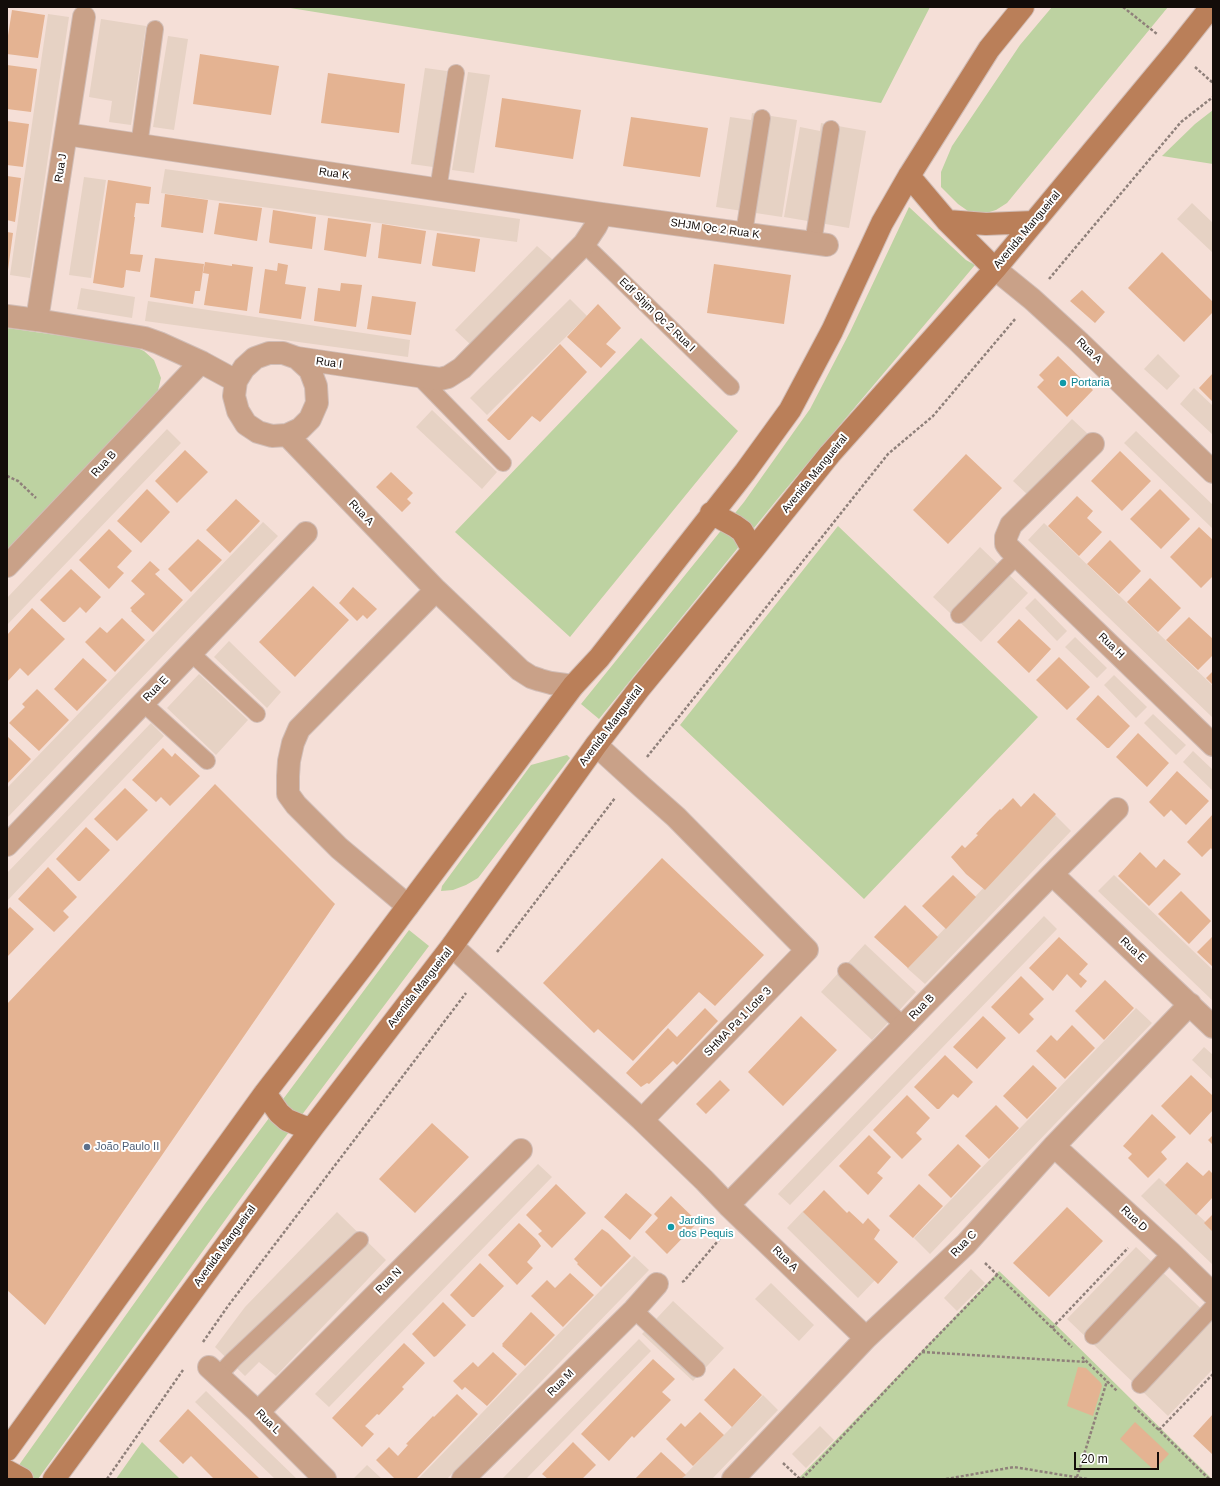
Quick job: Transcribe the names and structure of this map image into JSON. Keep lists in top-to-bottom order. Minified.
{"streets":{"street":["Rua J","Rua K","SHJM Qc 2 Rua K","Avenida Mangueiral","Rua A","Rua I","Rua B","Rua H","Rua E","SHMA Pa 1 Lote 3","Rua D","Rua C","Rua N","Rua M","Rua L"],"lane":["Edf Shjm Qc 2 Rua I"]},"crossings":[["Rua J","Rua K"],["Rua K","SHJM Qc 2 Rua K"],["Rua K","Rua I"],["SHJM Qc 2 Rua K","Rua I"],["Avenida Mangueiral","Rua A"],["Avenida Mangueiral","SHMA Pa 1 Lote 3"],["Edf Shjm Qc 2 Rua I","Rua I"],["Rua A","Rua I"],["Rua A","Rua B"],["Rua A","SHMA Pa 1 Lote 3"],["Rua A","Rua C"],["Rua B","Rua E"],["Rua E","Rua C"],["Rua D","Rua C"],["Rua N","Rua L"]],"places":["Portaria","João Paulo II","Jardins dos Pequis"],"scale_bar":"20 m"}
